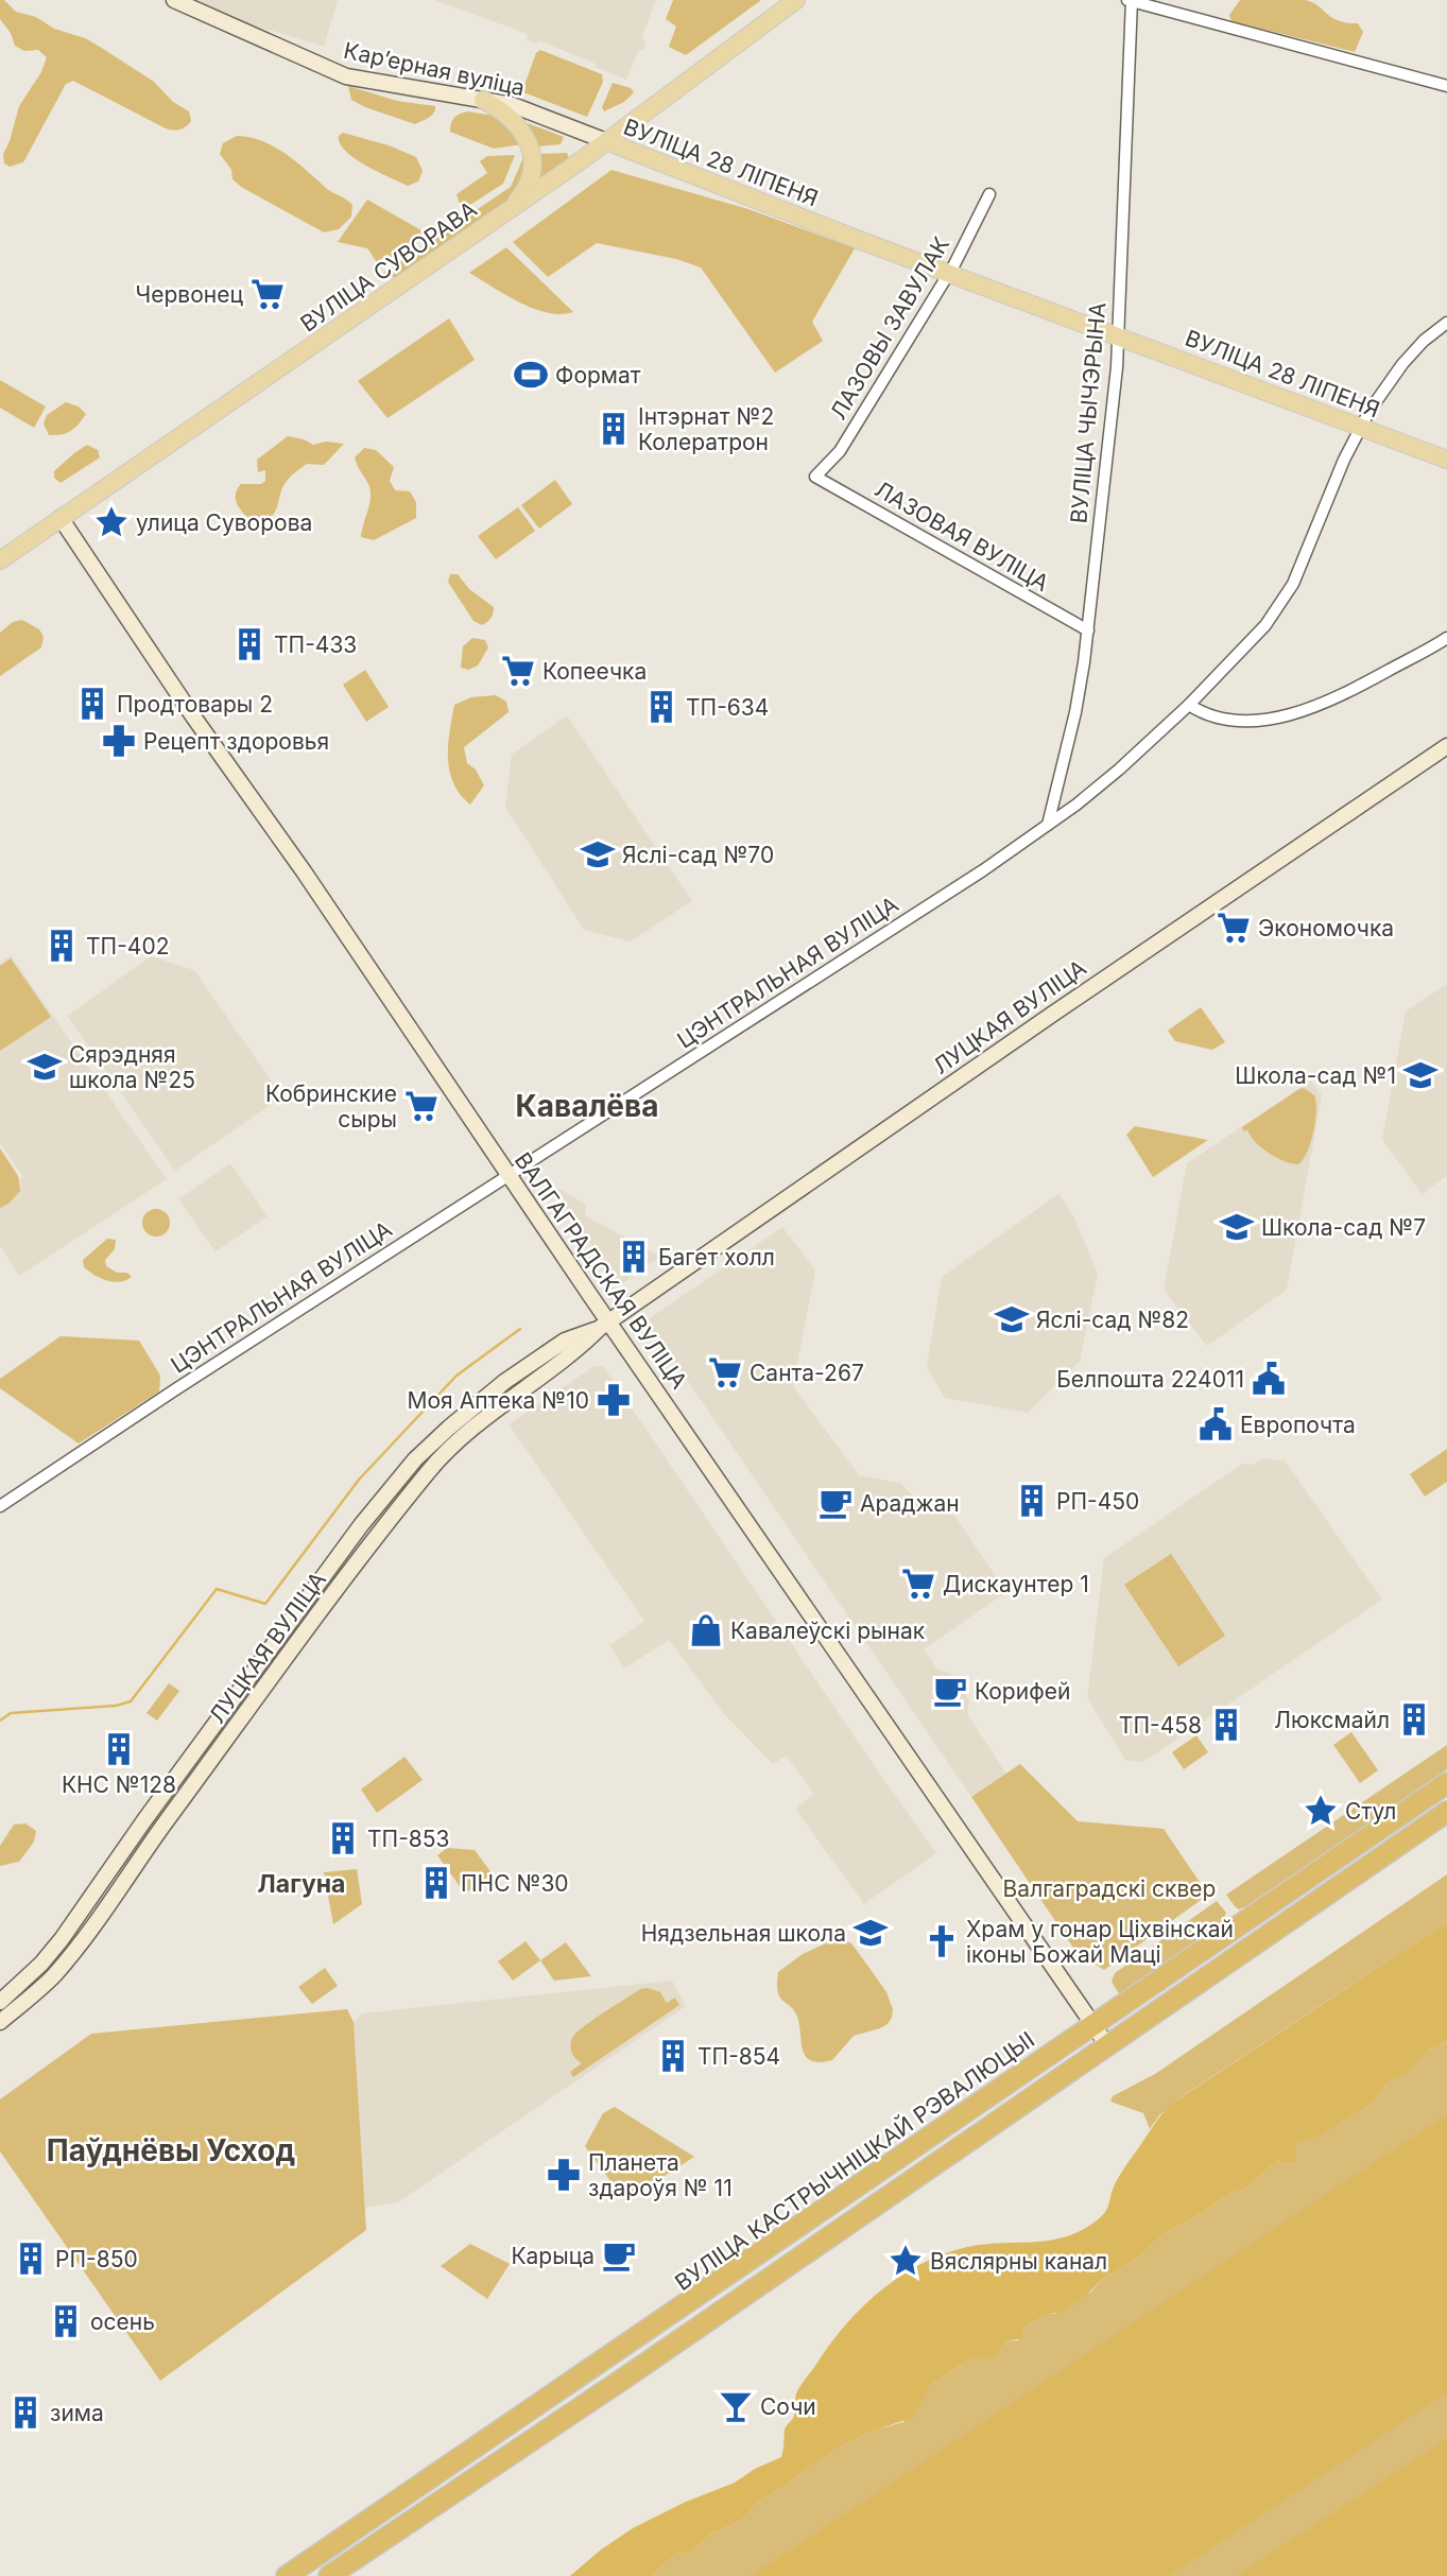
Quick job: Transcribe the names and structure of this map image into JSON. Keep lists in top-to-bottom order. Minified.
{"streets":{"highway":["ВУЛІЦА КАСТРЫЧНІЦКАЙ РЭВАЛЮЦЫІ"],"main road":["Карʼерная вуліца","ВУЛІЦА 28 ЛІПЕНЯ","ВУЛІЦА СУВОРАВА","ЛУЦКАЯ ВУЛІЦА","ВАЛГАГРАДСКАЯ ВУЛІЦА"],"street":["ЛАЗОВЫ ЗАВУЛАК","ВУЛІЦА ЧЫЧЭРЫНА","ЛАЗОВАЯ ВУЛІЦА","ЦЭНТРАЛЬНАЯ ВУЛІЦА"]},"crossings":[["Карʼерная вуліца","ВУЛІЦА 28 ЛІПЕНЯ"],["Карʼерная вуліца","ВУЛІЦА СУВОРАВА"],["ВУЛІЦА 28 ЛІПЕНЯ","ВУЛІЦА СУВОРАВА"],["ВУЛІЦА 28 ЛІПЕНЯ","ЛАЗОВЫ ЗАВУЛАК"],["ВУЛІЦА 28 ЛІПЕНЯ","ВУЛІЦА ЧЫЧЭРЫНА"],["ВУЛІЦА 28 ЛІПЕНЯ","ЦЭНТРАЛЬНАЯ ВУЛІЦА"],["ВУЛІЦА СУВОРАВА","ВАЛГАГРАДСКАЯ ВУЛІЦА"],["ЛАЗОВЫ ЗАВУЛАК","ЛАЗОВАЯ ВУЛІЦА"],["ВУЛІЦА ЧЫЧЭРЫНА","ЛАЗОВАЯ ВУЛІЦА"],["ВУЛІЦА ЧЫЧЭРЫНА","ЦЭНТРАЛЬНАЯ ВУЛІЦА"],["ЦЭНТРАЛЬНАЯ ВУЛІЦА","ВАЛГАГРАДСКАЯ ВУЛІЦА"],["ЛУЦКАЯ ВУЛІЦА","ВАЛГАГРАДСКАЯ ВУЛІЦА"],["ВАЛГАГРАДСКАЯ ВУЛІЦА","ВУЛІЦА КАСТРЫЧНІЦКАЙ РЭВАЛЮЦЫІ"]],"districts":["Кавалёва","Лагуна","Паўднёвы Усход"],"parks":["Валгаградскі сквер"],"places":{"supermarket":["Червонец","Копеечка","Экономочка","Кобринские сыры","Санта-267","Дискаунтер 1"],"sports":["Формат"],"building":["Інтэрнат №2 Колератрон","ТП-433","Продтовары 2","ТП-634","ТП-402","Багет холл","РП-450","Люксмайл","ТП-458","КНС №128","ТП-853","ПНС №30","ТП-854","РП-850","осень","зима"],"place":["улица Суворова","Стул","Вяслярны канал"],"pharmacy":["Рецепт здоровья","Моя Аптека №10","Планета здароўя № 11"],"school or university":["Яслі-сад №70","Сярэдняя школа №25","Школа-сад №1","Школа-сад №7","Яслі-сад №82","Нядзельная школа"],"public building":["Белпошта 224011","Европочта"],"cafe":["Араджан","Корифей","Карыца"],"shop":["Кавалеўскі рынак"],"church":["Храм у гонар Ціхвінскай іконы Божай Маці"],"bar":["Сочи"]}}
